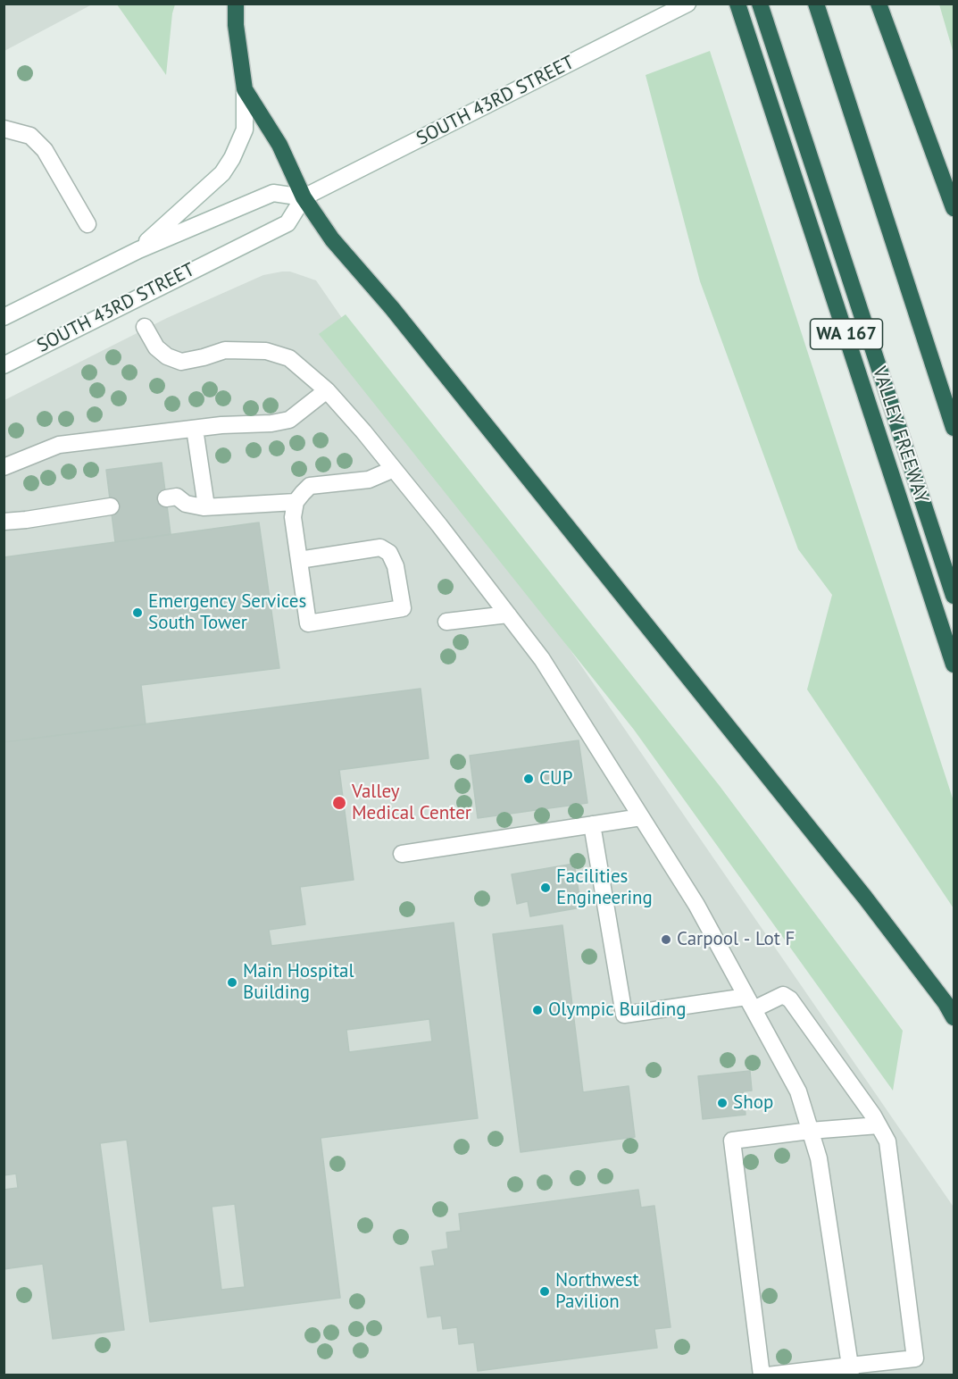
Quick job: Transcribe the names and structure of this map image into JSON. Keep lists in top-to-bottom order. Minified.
{"streets":{"highway":["WA 167","VALLEY FREEWAY"],"main road":["SOUTH 43RD STREET"]},"places":["Emergency Services South Tower","CUP","Valley Medical Center","Facilities Engineering","Carpool - Lot F","Main Hospital Building","Olympic Building","Shop","Northwest Pavilion"]}
